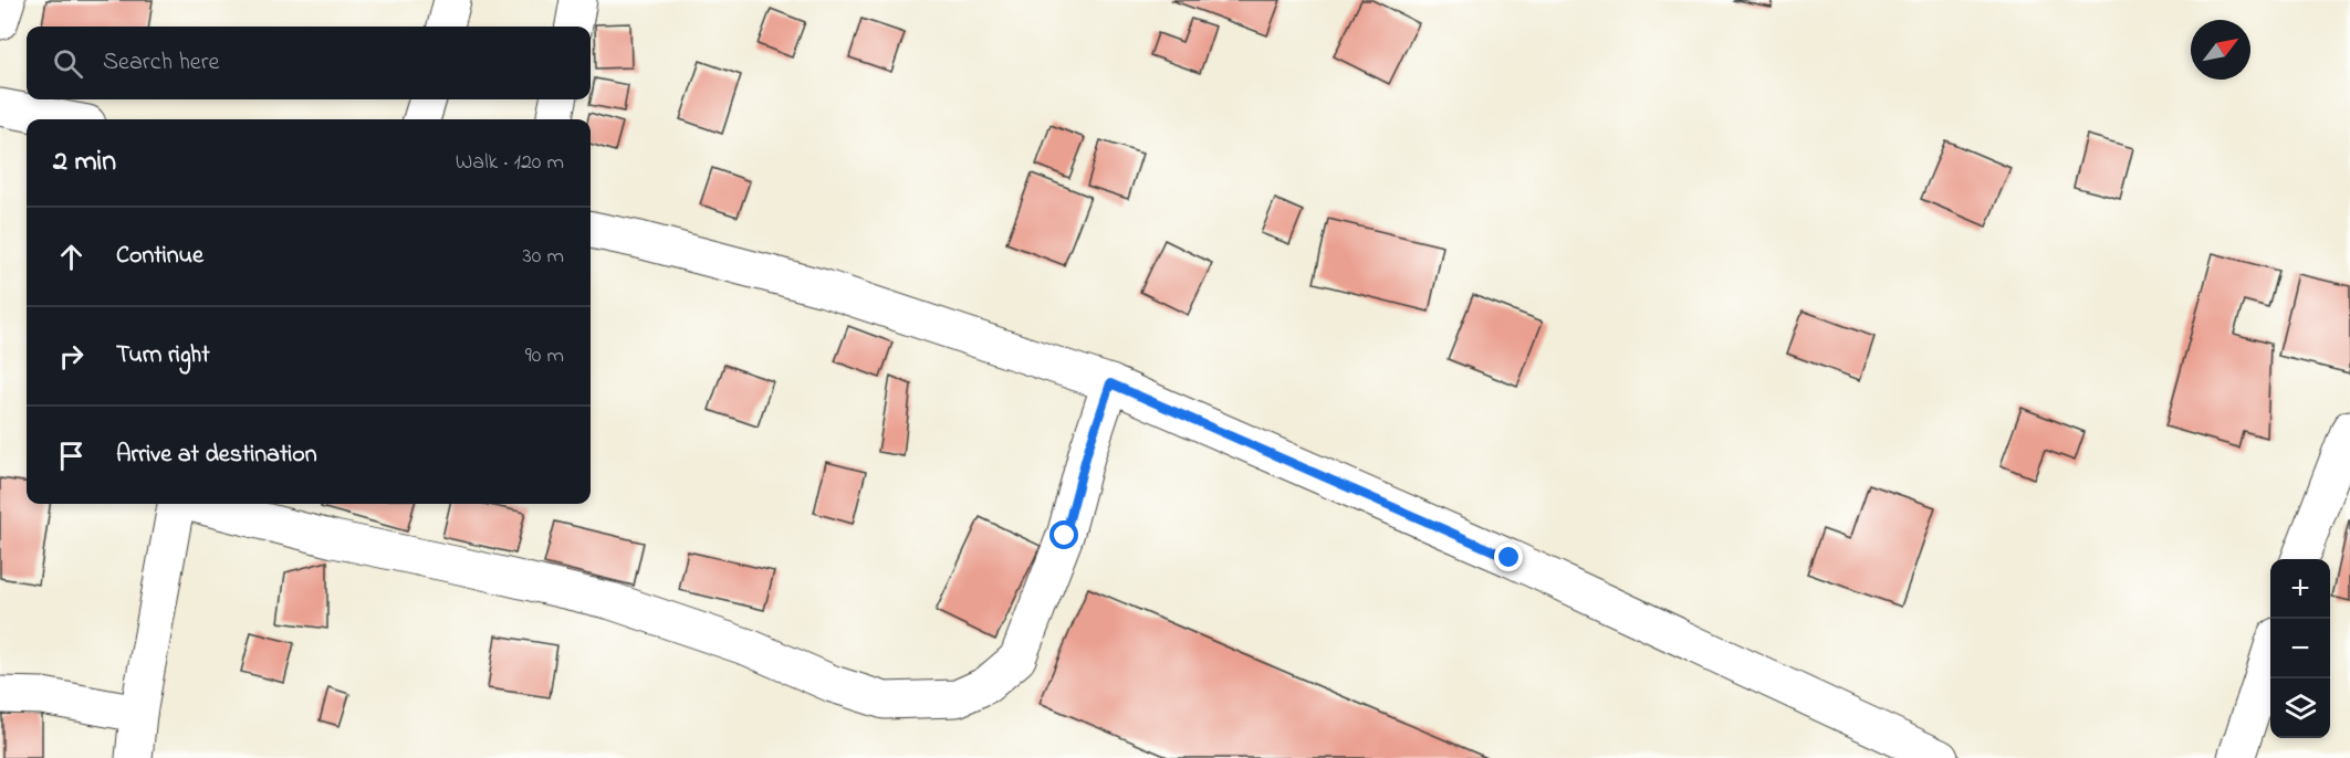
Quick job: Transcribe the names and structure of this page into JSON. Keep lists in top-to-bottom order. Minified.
{"north":"top right","page":{"search":"Search here","heading":["2 min","Walk · 120 m"],"list":[["Continue","30 m"],["Turn right","90 m"],"Arrive at destination"],"map_buttons":["+","−"]}}
